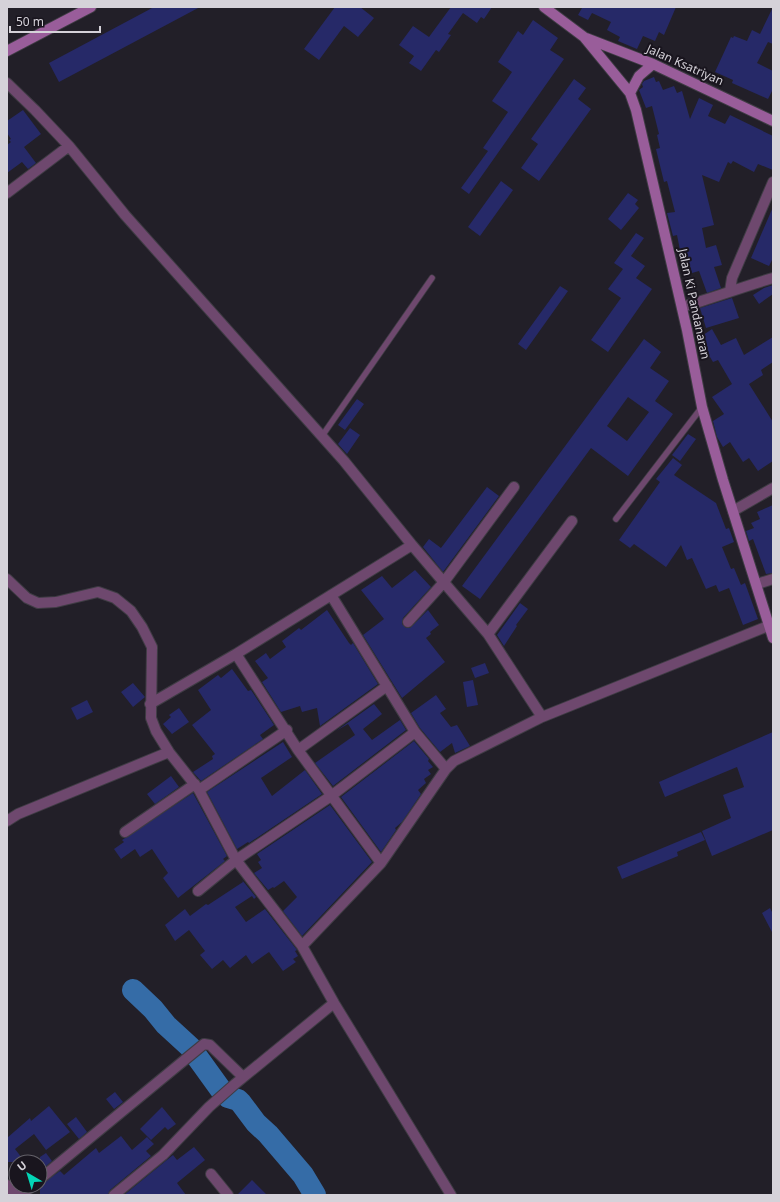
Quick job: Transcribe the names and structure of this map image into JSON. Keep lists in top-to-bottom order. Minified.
{"streets":{"main road":["Jalan Ksatriyan","Jalan Ki Pandanaran"]},"crossings":[["Jalan Ksatriyan","Jalan Ki Pandanaran"]],"scale_bar":"50 m","north":"top left"}
